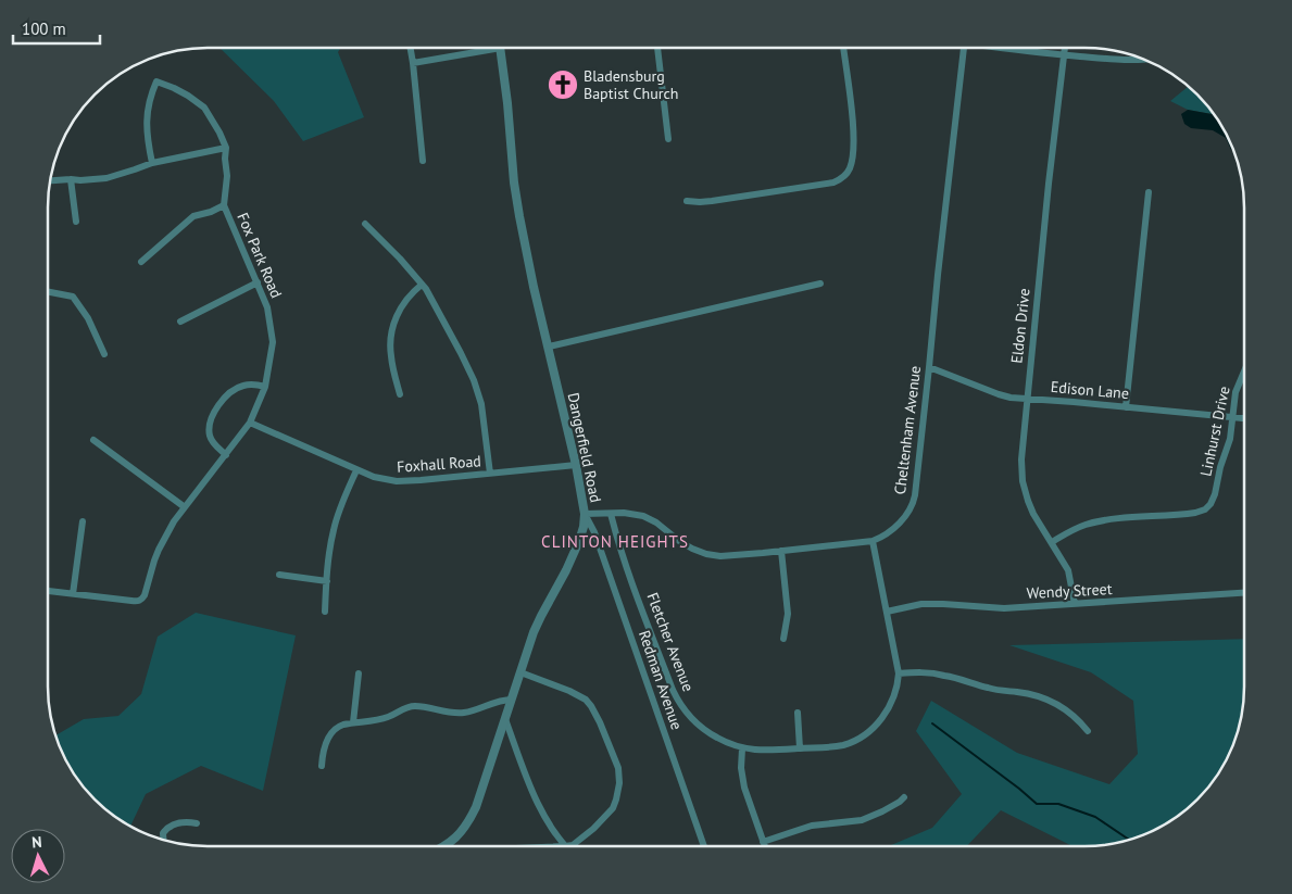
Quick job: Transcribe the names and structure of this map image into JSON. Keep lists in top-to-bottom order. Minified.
{"streets":{"street":["Fox Park Road","Eldon Drive","Edison Lane","Cheltenham Avenue","Linhurst Drive","Dangerfield Road","Foxhall Road","Wendy Street","Fletcher Avenue","Redman Avenue"]},"crossings":[["Fox Park Road","Foxhall Road"],["Eldon Drive","Edison Lane"],["Eldon Drive","Linhurst Drive"],["Eldon Drive","Wendy Street"],["Edison Lane","Cheltenham Avenue"],["Edison Lane","Linhurst Drive"],["Cheltenham Avenue","Dangerfield Road"],["Cheltenham Avenue","Fletcher Avenue"],["Cheltenham Avenue","Redman Avenue"],["Dangerfield Road","Foxhall Road"],["Dangerfield Road","Redman Avenue"]],"districts":["CLINTON HEIGHTS"],"places":{"church":["Bladensburg Baptist Church"]},"scale_bar":"100 m","north":"top"}
